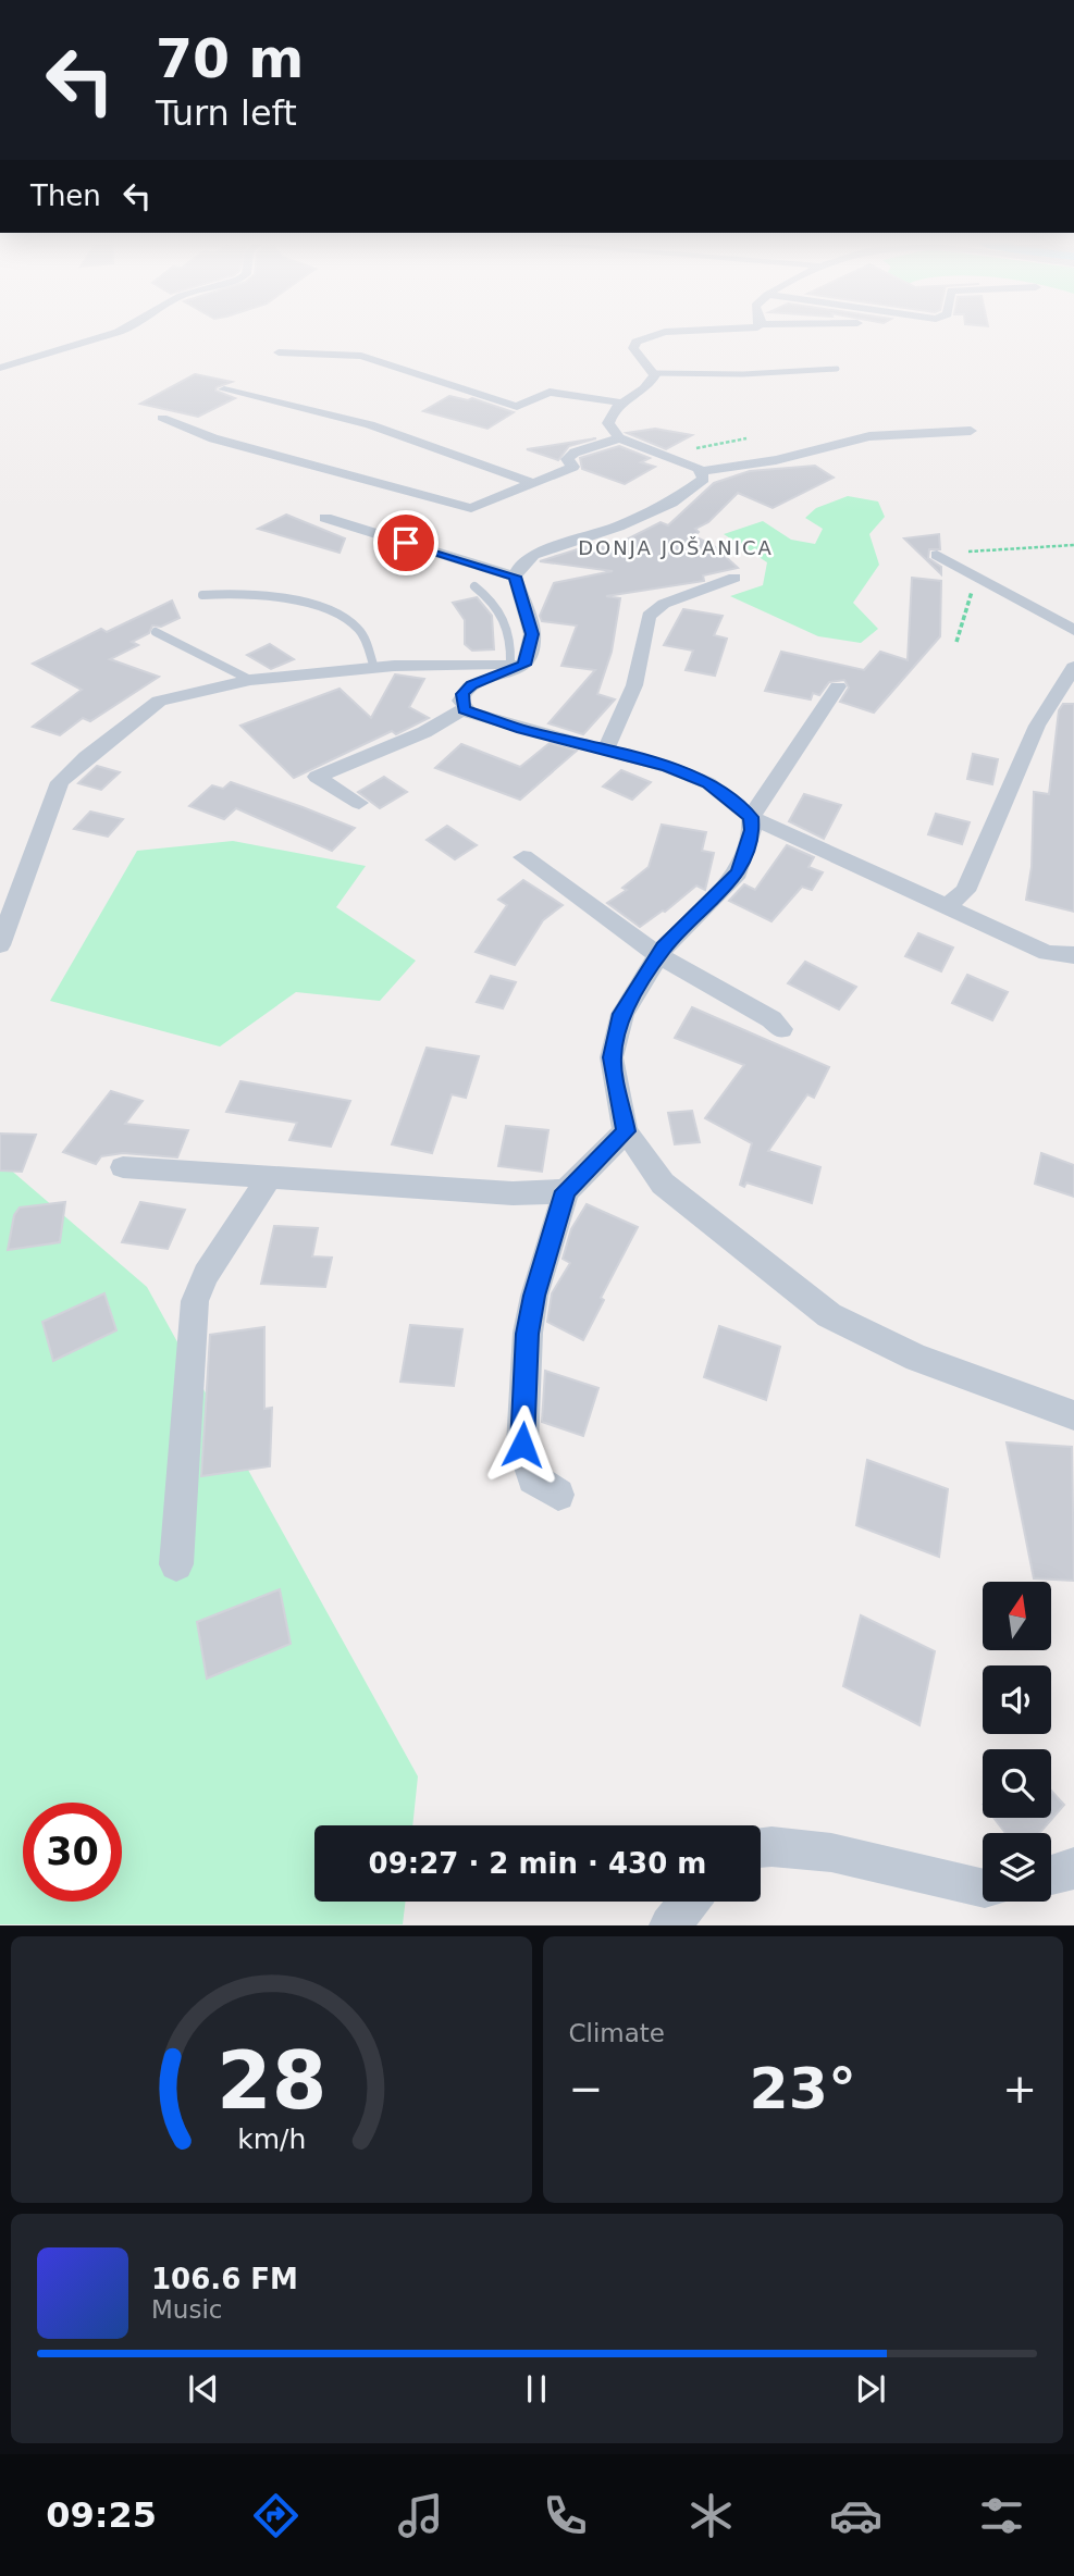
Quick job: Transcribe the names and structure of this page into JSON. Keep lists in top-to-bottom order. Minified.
{"districts":["DONJA JOŠANICA"],"north":"top","page":{"turn":["70 m","Turn left"],"then":"Then","limit":"30","trip":"09:27 · 2 min · 430 m","tile":"Climate","heat":["−","23°","+"],"song":["106.6 FM","Music"],"tabs":"09:25","gauge":["28","km/h"]}}
